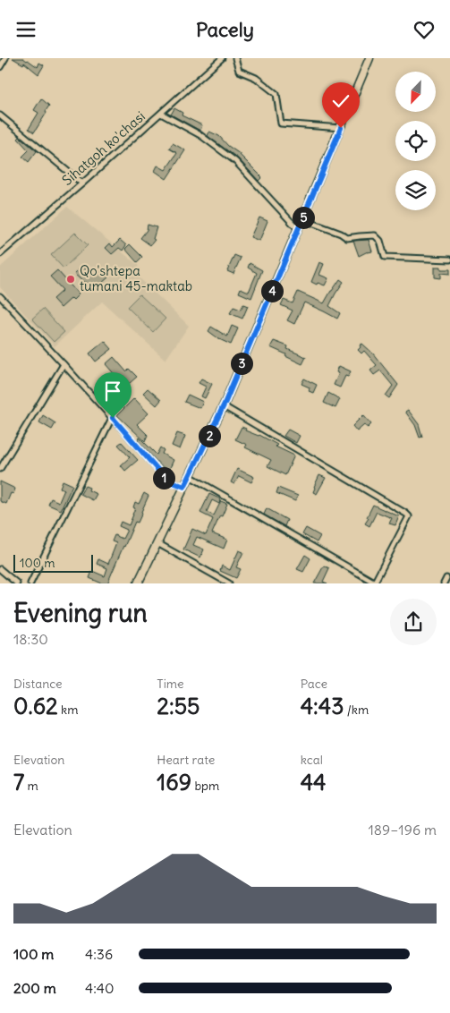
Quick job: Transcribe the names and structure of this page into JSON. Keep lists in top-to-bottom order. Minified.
{"streets":{"street":["Sihatgoh ko'chasi"]},"places":["Qo'shtepa tumani 45-maktab"],"scale_bar":"100 m","north":"bottom left","page":{"header":"Pacely","pins":["5","4","3","2","1"],"scale":"100 m","heading":["Evening run","18:30"],"stats":[["Distance","0.62 km"],["Time","2:55"],["Pace","4:43 /km"],["Elevation","7 m"],["Heart rate","169 bpm"],["kcal","44"]],"chart":["Elevation","189–196 m"],"list":[{"name":"100 m","note":"4:36"},{"name":"200 m","note":"4:40"}]}}
